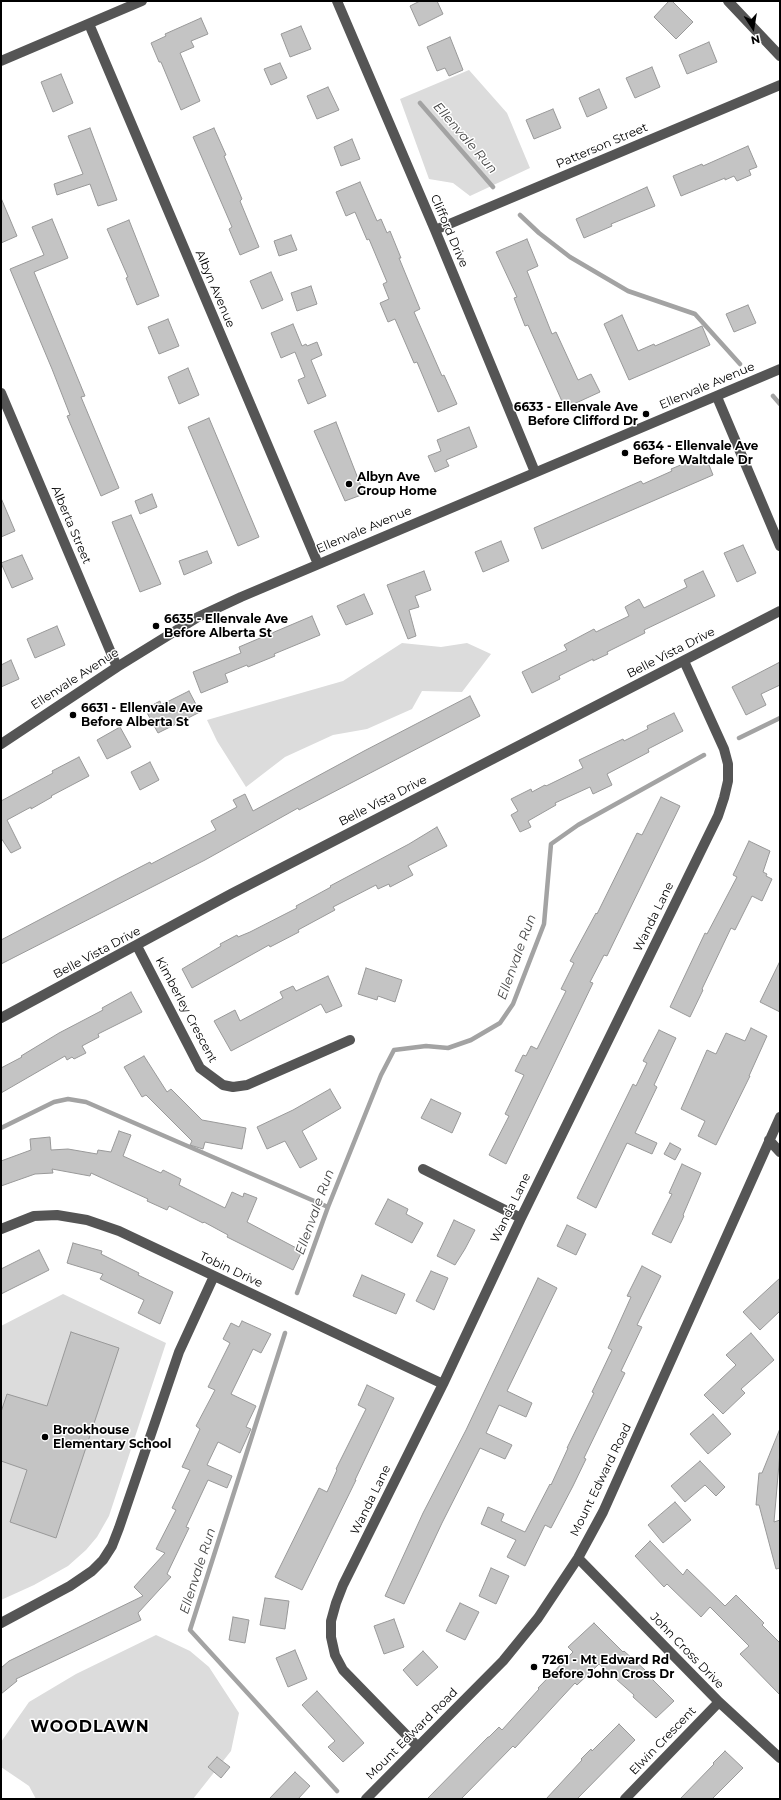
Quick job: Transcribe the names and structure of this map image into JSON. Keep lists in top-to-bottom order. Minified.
{"streets":{"street":["Patterson Street","Clifford Drive","Albyn Avenue","Ellenvale Avenue","Alberta Street","Belle Vista Drive","Wanda Lane","Kimberley Crescent","Tobin Drive","Mount Edward Road","John Cross Drive","Elwin Crescent"]},"crossings":[["Patterson Street","Clifford Drive"],["Clifford Drive","Ellenvale Avenue"],["Albyn Avenue","Ellenvale Avenue"],["Ellenvale Avenue","Alberta Street"],["Belle Vista Drive","Wanda Lane"],["Belle Vista Drive","Kimberley Crescent"],["Wanda Lane","Tobin Drive"],["Wanda Lane","Mount Edward Road"],["Mount Edward Road","John Cross Drive"],["John Cross Drive","Elwin Crescent"]],"districts":["WOODLAWN"],"water":["Ellenvale Run"],"places":["6633 - Ellenvale Ave Before Clifford Dr","6634 - Ellenvale Ave Before Waltdale Dr","Albyn Ave Group Home","6635 - Ellenvale Ave Before Alberta St","6631 - Ellenvale Ave Before Alberta St","Brookhouse Elementary School","7261 - Mt Edward Rd Before John Cross Dr"],"north":"bottom"}
